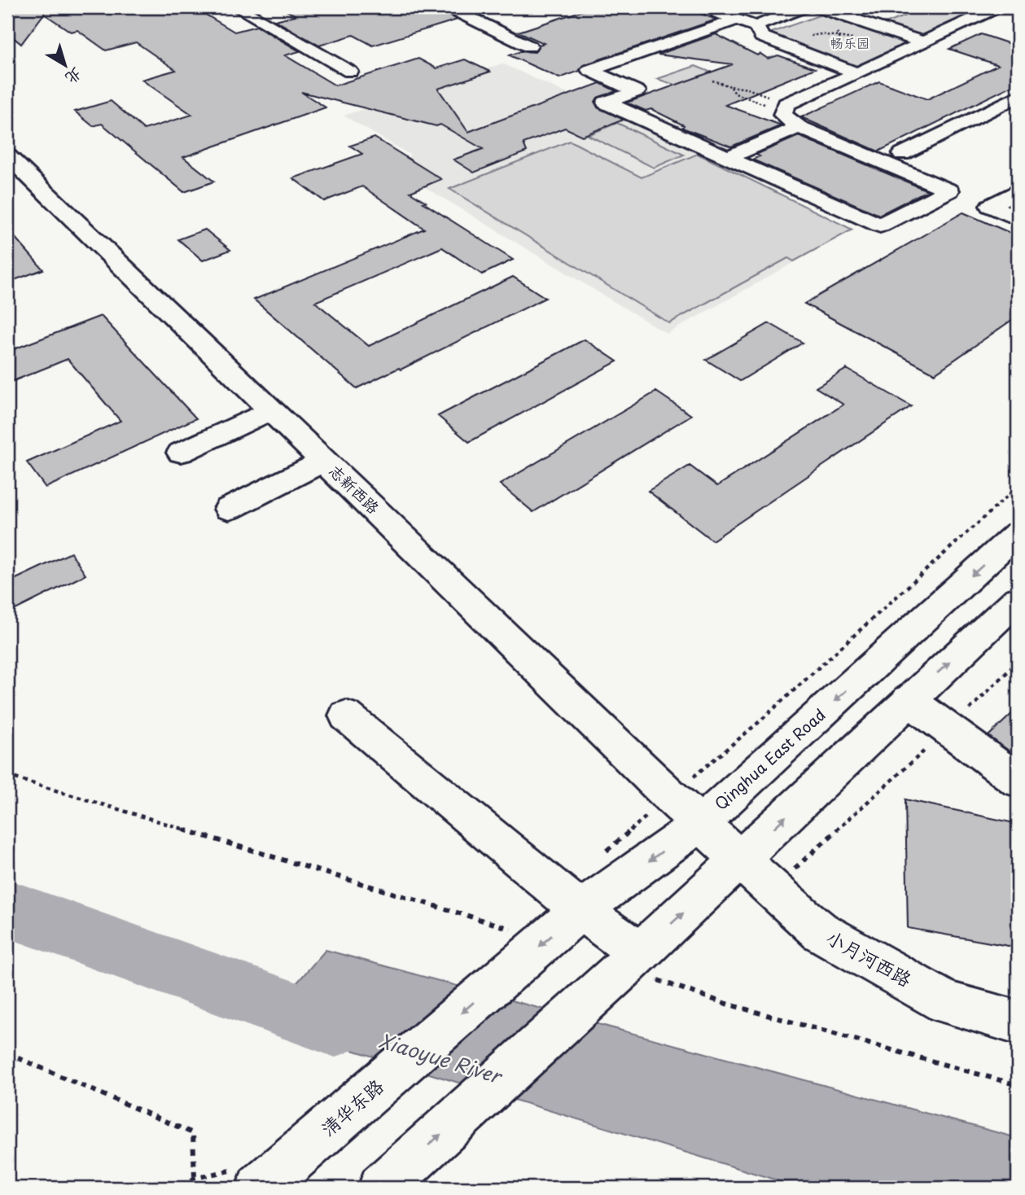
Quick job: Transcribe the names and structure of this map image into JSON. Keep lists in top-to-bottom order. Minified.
{"streets":{"street":["志新西路","Qinghua East Road","小月河西路","清华东路"]},"crossings":[["志新西路","Qinghua East Road"],["志新西路","小月河西路"],["Qinghua East Road","清华东路"]],"water":["Xiaoyue River"],"parks":["畅乐园"],"north":"bottom right"}
